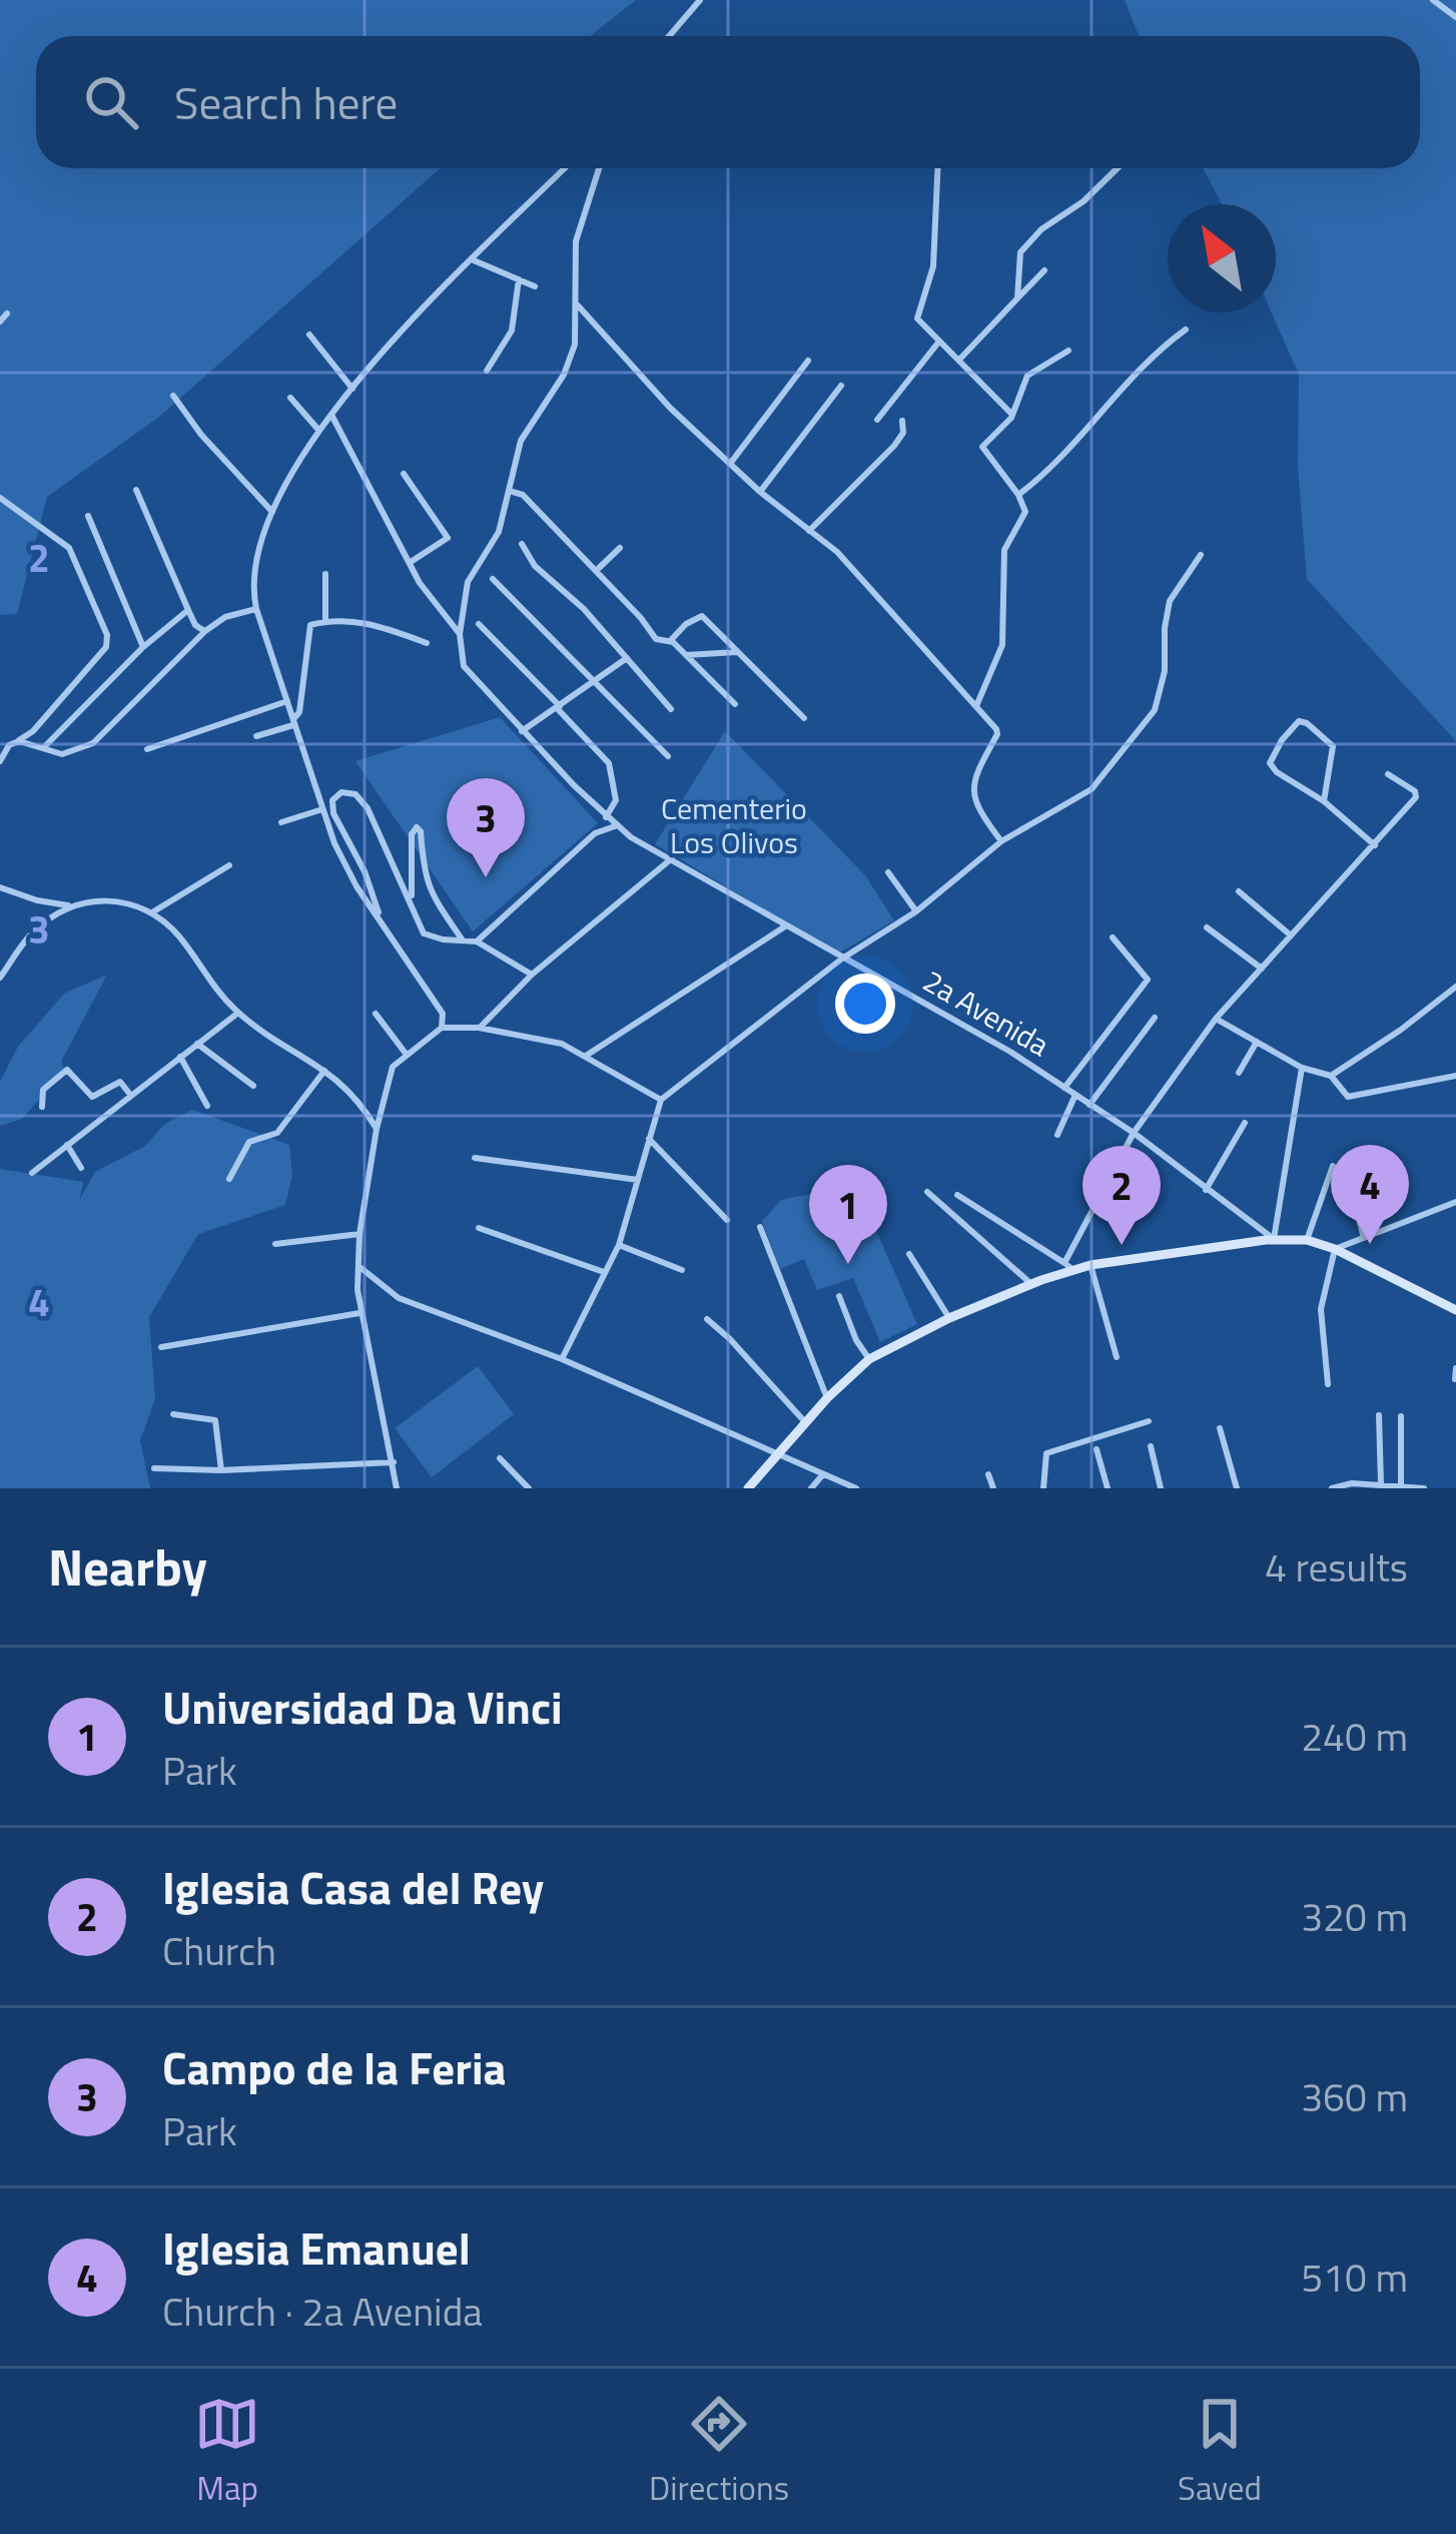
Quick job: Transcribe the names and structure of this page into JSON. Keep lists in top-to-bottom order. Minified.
{"streets":{"street":["2a Avenida"]},"parks":["Cementerio Los Olivos"],"north":"top left","page":{"search":"Search here","pins":["3","4","2","1"],"heading":["Nearby","4 results"],"list":[{"mark":"1","name":"Universidad Da Vinci","note":"Park","value":"240 m"},{"mark":"2","name":"Iglesia Casa del Rey","note":"Church","value":"320 m"},{"mark":"3","name":"Campo de la Feria","note":"Park","value":"360 m"},{"mark":"4","name":"Iglesia Emanuel","note":"Church · 2a Avenida","value":"510 m"}],"nav":["Map","Directions","Saved"]},"grid":{"rows":["2","3","4"]}}
